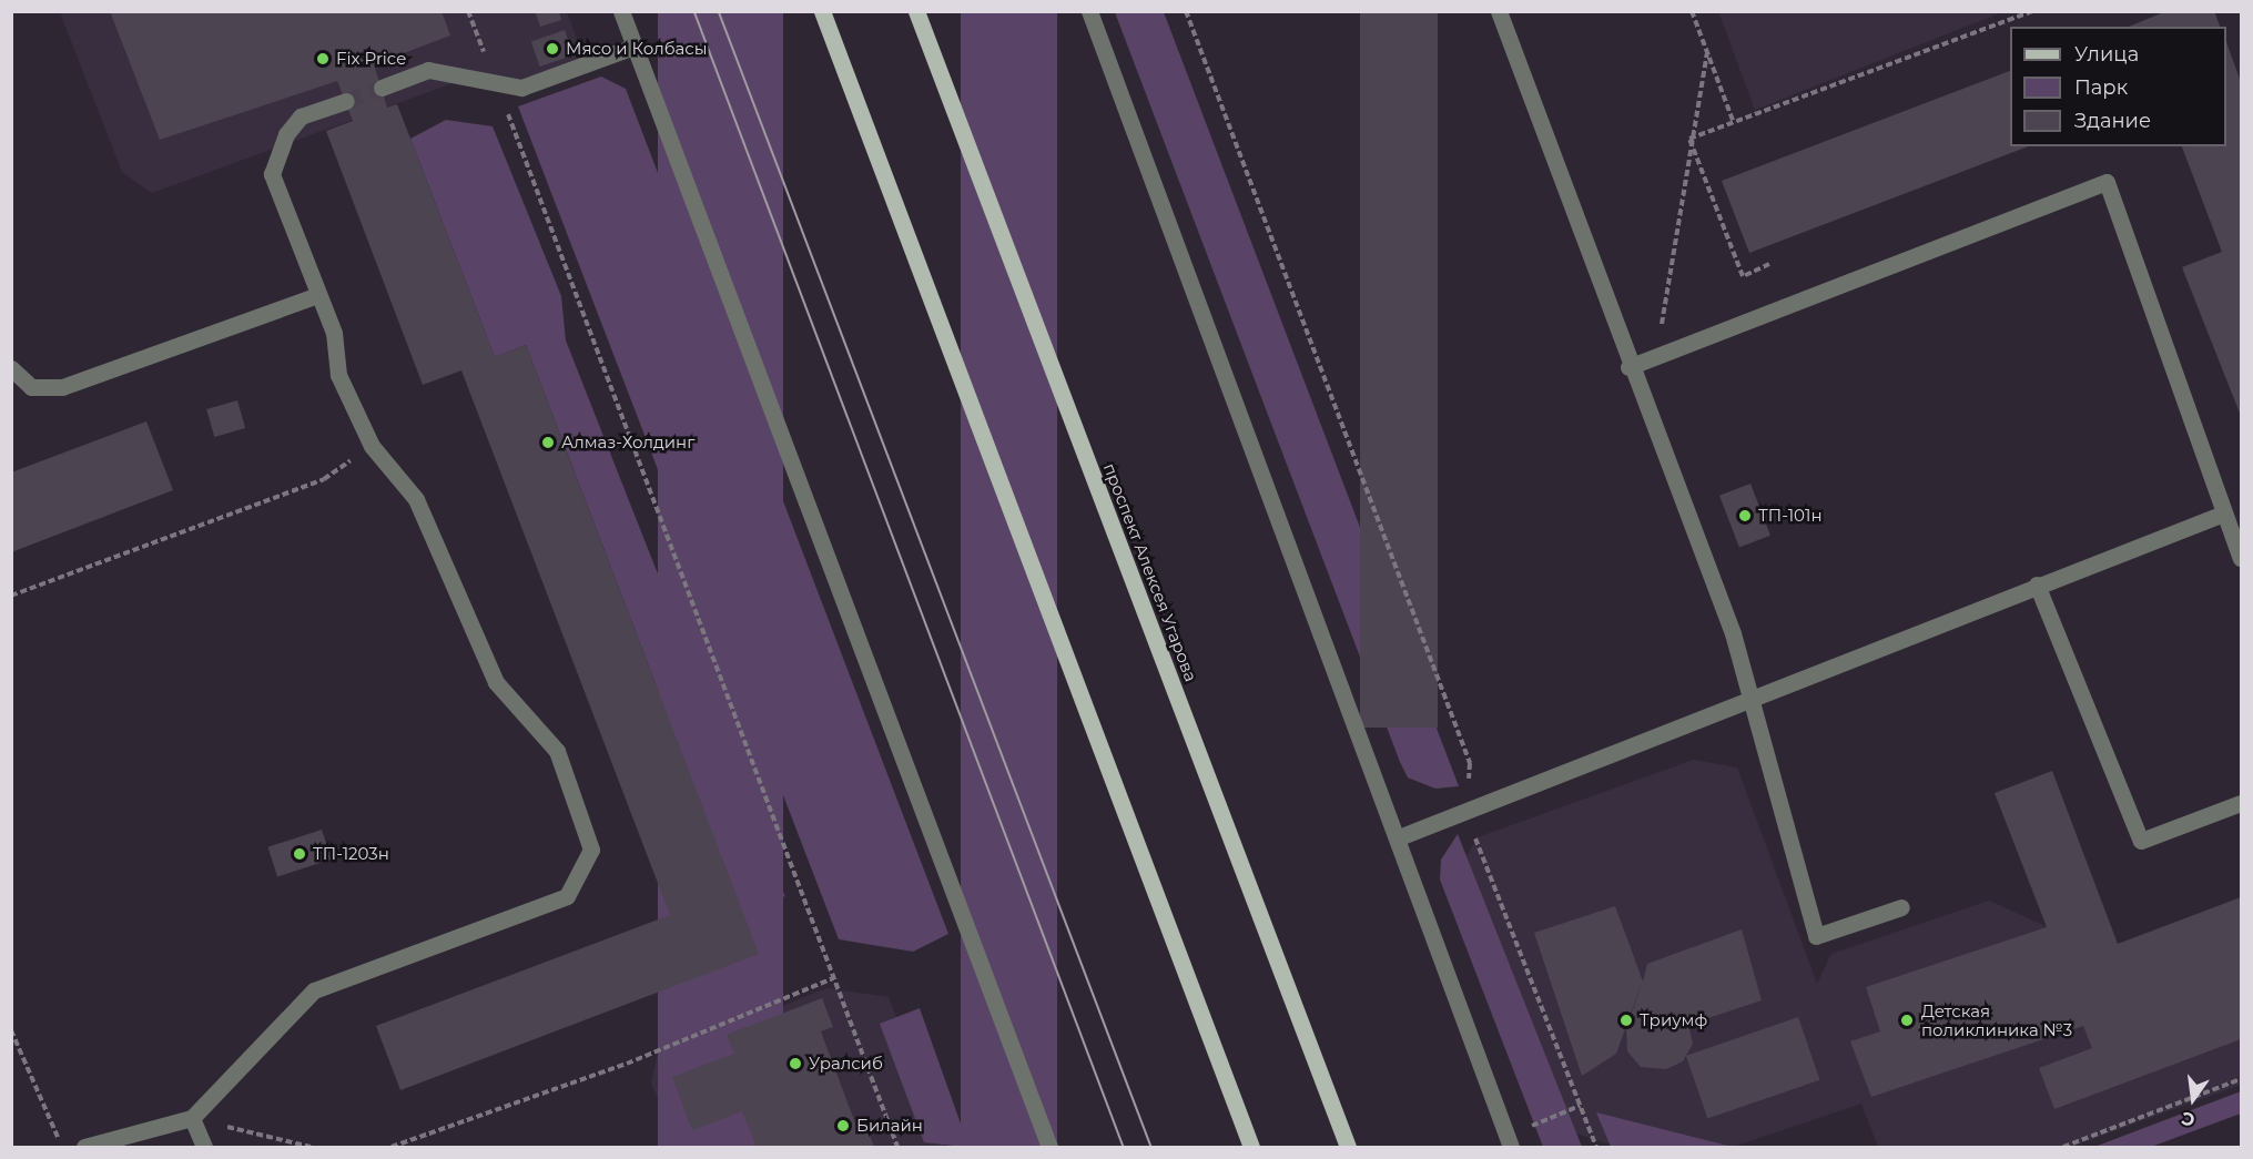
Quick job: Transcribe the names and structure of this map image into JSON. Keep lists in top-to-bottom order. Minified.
{"streets":{"main road":["проспект Алексея Угарова"]},"places":["Мясо и Колбасы","Fix Price","Алмаз-Холдинг","ТП-101н","ТП-1203н","Триумф","Детская поликлиника №3","Уралсиб","Билайн"],"legend":["Улица","Парк","Здание"],"north":"bottom"}
